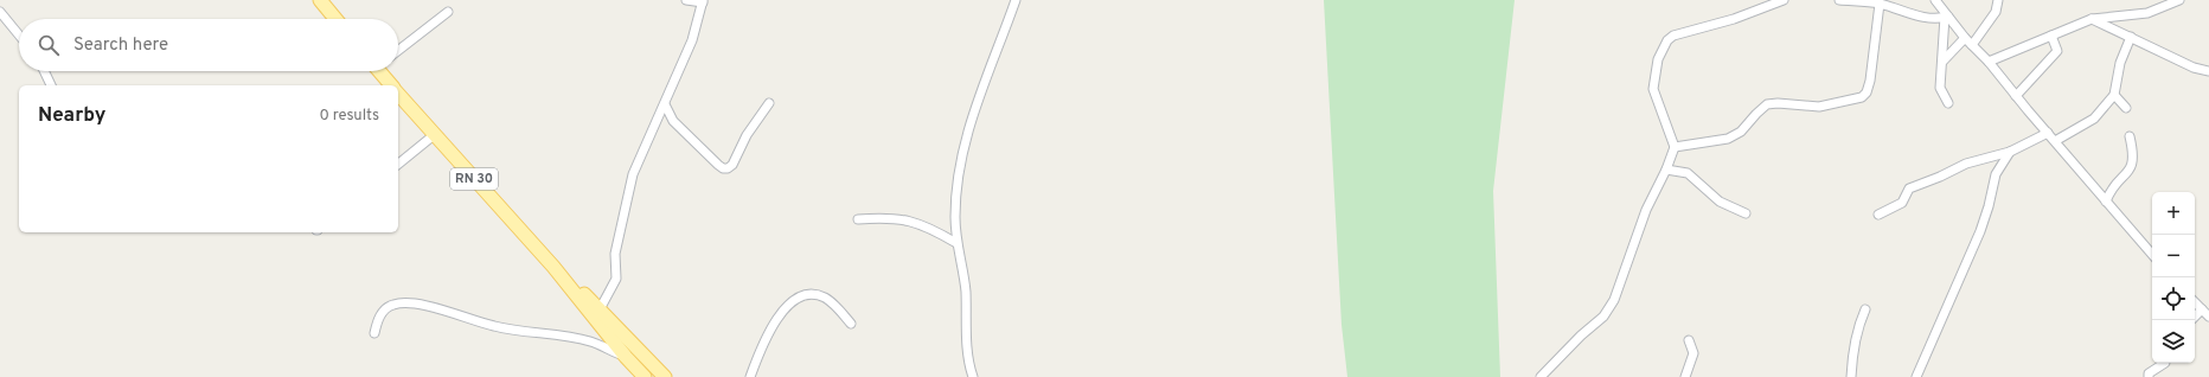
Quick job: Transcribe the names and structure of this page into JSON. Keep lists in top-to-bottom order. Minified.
{"streets":{"main road":["RN 30"]},"page":{"search":"Search here","heading":["Nearby","0 results"],"map_buttons":["+","−"]}}
